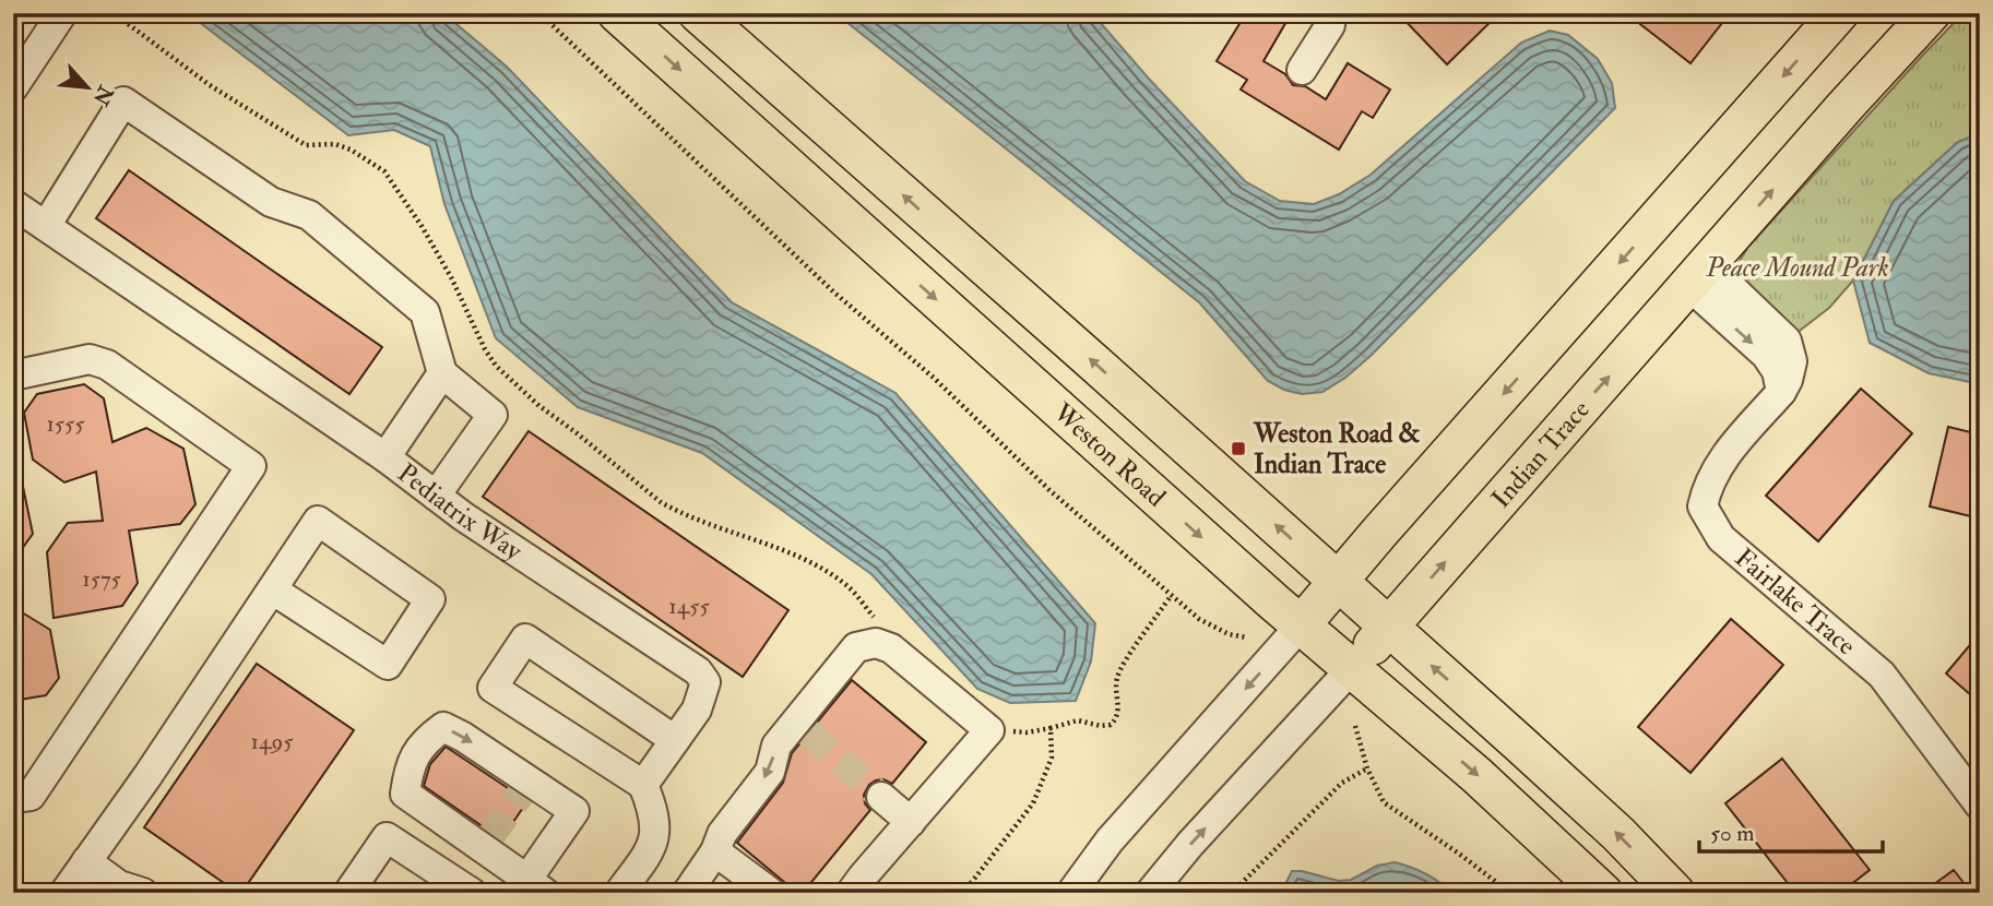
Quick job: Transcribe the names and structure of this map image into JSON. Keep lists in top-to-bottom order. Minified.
{"streets":{"main road":["Indian Trace","Weston Road"],"street":["Pediatrix Way","Fairlake Trace"]},"crossings":[["Indian Trace","Weston Road"],["Indian Trace","Fairlake Trace"]],"parks":["Peace Mound Park"],"places":{"transit":["Weston Road & Indian Trace"]},"house_numbers":["1555","1575","1455","1495"],"scale_bar":"50 m","north":"bottom right"}
